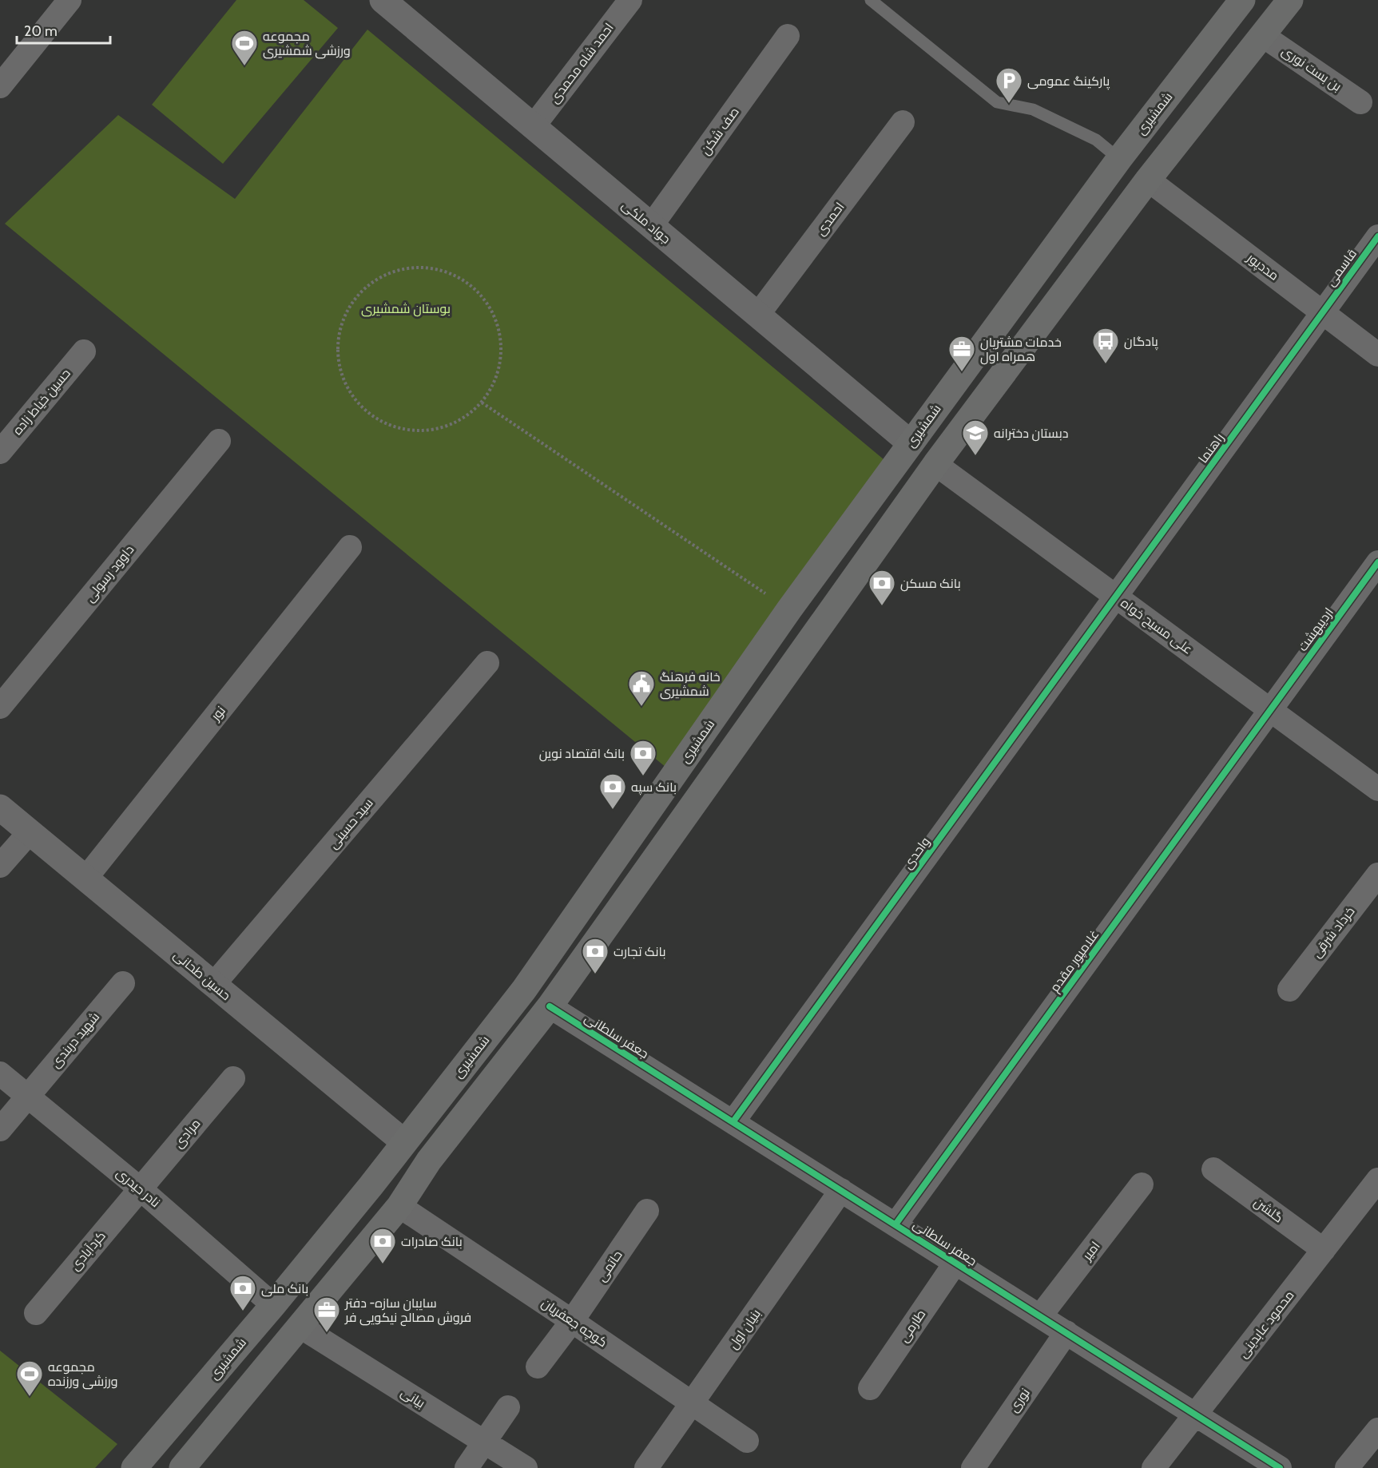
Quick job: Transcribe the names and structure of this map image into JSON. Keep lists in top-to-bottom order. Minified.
{"streets":{"main road":["شمشیری"],"street":["احمد شاه محمدی","بن بست نوری","صف شکن","احمدی","جواد ملکی","مددپور","قاسمی","حسین خیاط زاده","راهنما","داوود رسولی","علی مسیح خواه","اردیبهشت","نور","سید حسینی","واحدی","خرداد شرقی","غلامپور مقدم","حسین طحانی","جعفر سلطانی","شهید دربندی","مرادی","نادر حیدری","گلشن","کردآبادی","امیر","حاتمی","کوچه جعفریان","محمود عابدینی","طارمی","بنیان اول","بیانی","نوری"]},"crossings":[["احمد شاه محمدی","جواد ملکی"],["شمشیری","جواد ملکی"],["شمشیری","حسین طحانی"],["شمشیری","نادر حیدری"],["صف شکن","جواد ملکی"],["احمدی","جواد ملکی"],["مددپور","قاسمی"],["مددپور","راهنما"],["قاسمی","راهنما"],["راهنما","علی مسیح خواه"],["راهنما","واحدی"],["علی مسیح خواه","اردیبهشت"],["علی مسیح خواه","واحدی"],["علی مسیح خواه","غلامپور مقدم"],["اردیبهشت","غلامپور مقدم"],["نور","حسین طحانی"],["سید حسینی","حسین طحانی"],["واحدی","جعفر سلطانی"],["غلامپور مقدم","جعفر سلطانی"],["جعفر سلطانی","امیر"],["جعفر سلطانی","محمود عابدینی"],["جعفر سلطانی","طارمی"],["جعفر سلطانی","بنیان اول"],["جعفر سلطانی","نوری"],["شهید دربندی","نادر حیدری"],["مرادی","نادر حیدری"],["مرادی","کردآبادی"],["نادر حیدری","کردآبادی"],["گلشن","محمود عابدینی"],["حاتمی","کوچه جعفریان"],["کوچه جعفریان","بنیان اول"]],"parks":["بوستان شمشیری"],"places":{"sports":["مجموعه ورزشی شمشیری","مجموعه ورزشی ورزنده"],"parking":["پارکینگ عمومی"],"bus stop":["پادگان"],"office":["خدمات مشتریان همراه اول","سایبان سازه- دفتر فروش مصالح نیکویی فر"],"school or university":["دبستان دخترانه"],"bank":["بانک مسکن","بانک اقتصاد نوین","بانک سپه","بانک تجارت","بانک صادرات","بانک ملی"],"public building":["خانه فرهنگ شمشیری"]},"scale_bar":"20 m"}
